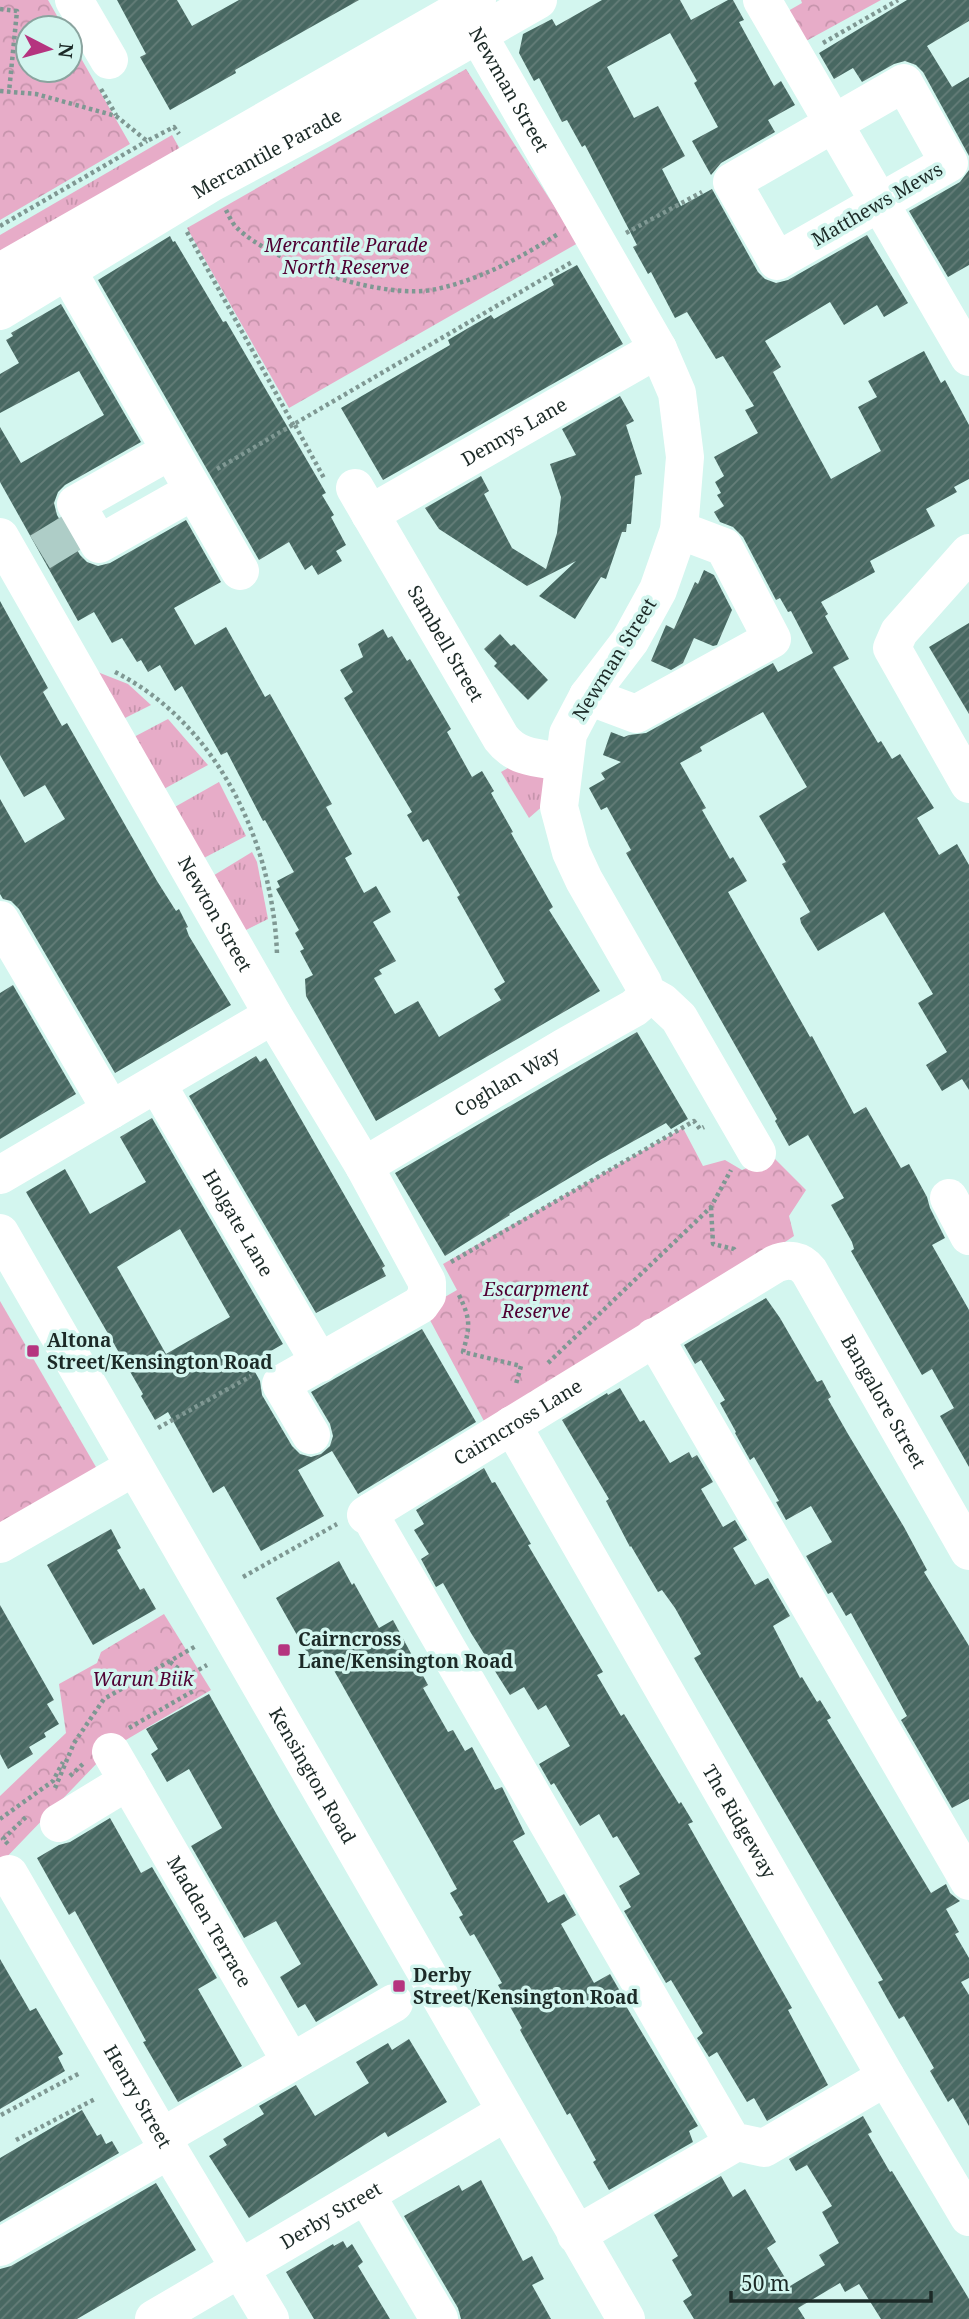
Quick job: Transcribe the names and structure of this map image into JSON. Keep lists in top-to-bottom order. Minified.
{"streets":{"street":["Newman Street","Mercantile Parade","Matthews Mews","Dennys Lane","Sambell Street","Newton Street","Coghlan Way","Holgate Lane","Bangalore Street","Cairncross Lane","Kensington Road","The Ridgeway","Madden Terrace","Henry Street","Derby Street"]},"crossings":[["Newman Street","Mercantile Parade"],["Newman Street","Dennys Lane"],["Newman Street","Sambell Street"],["Newman Street","Coghlan Way"],["Dennys Lane","Sambell Street"],["Newton Street","Coghlan Way"],["Bangalore Street","Cairncross Lane"],["Cairncross Lane","The Ridgeway"],["Kensington Road","Derby Street"],["Henry Street","Derby Street"]],"parks":["Mercantile Parade North Reserve","Escarpment Reserve","Warun Biik"],"places":{"transit":["Altona Street/Kensington Road","Cairncross Lane/Kensington Road","Derby Street/Kensington Road"]},"scale_bar":"50 m","north":"right"}
